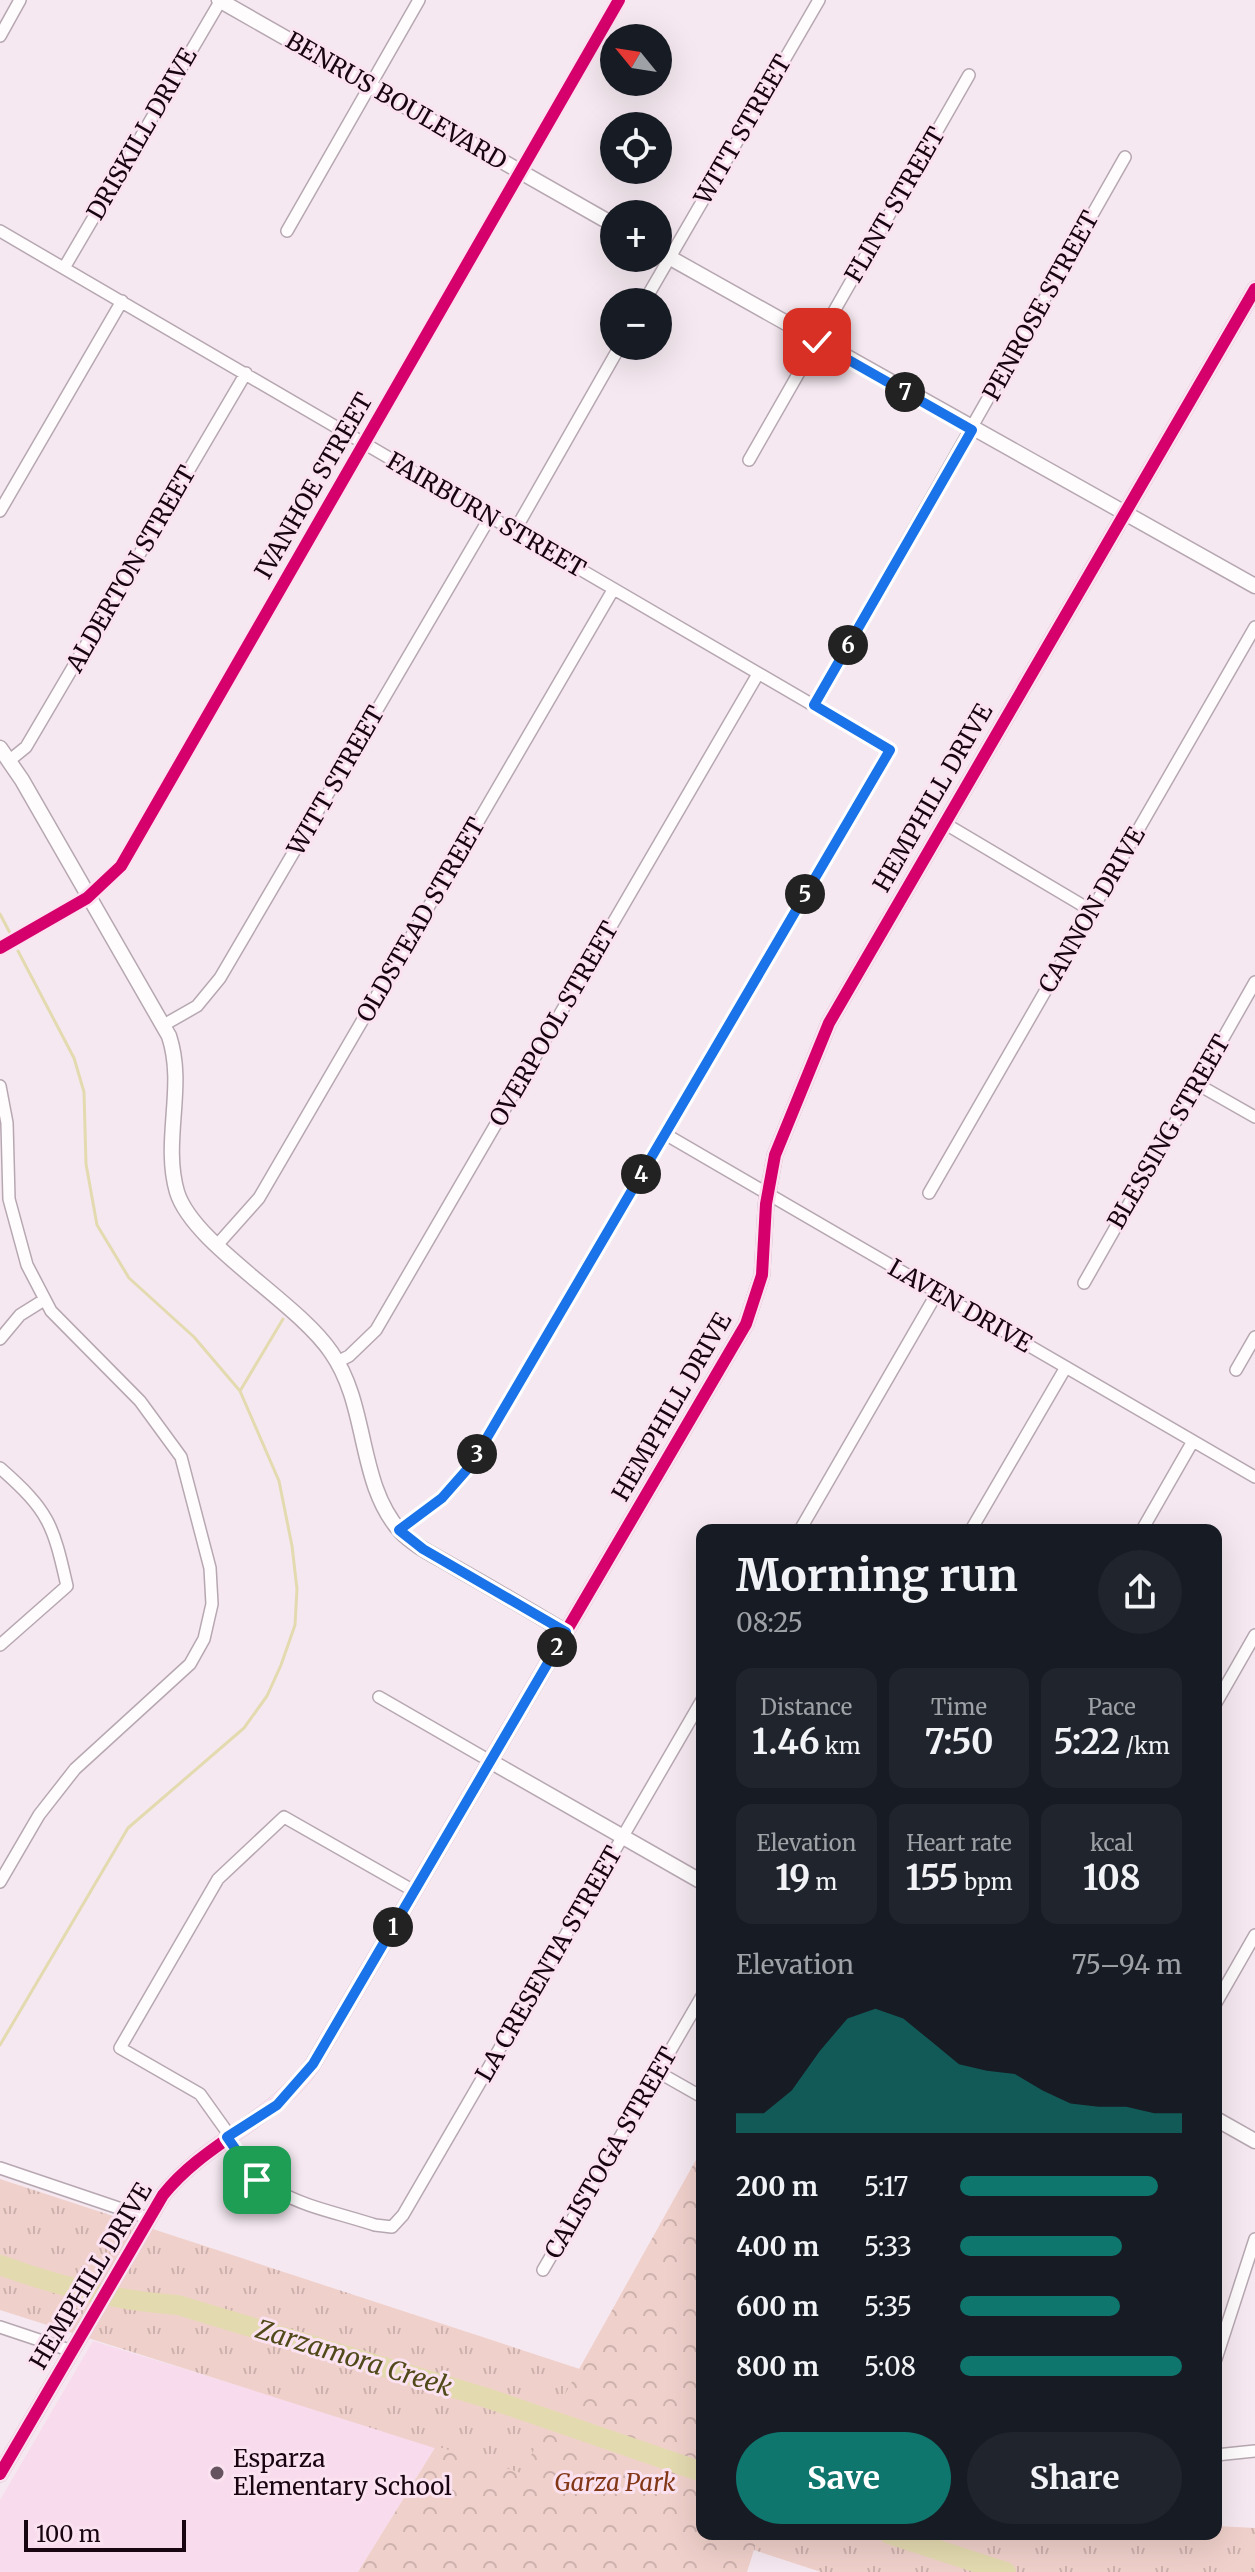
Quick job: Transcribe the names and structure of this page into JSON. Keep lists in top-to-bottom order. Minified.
{"streets":{"street":["BENRUS BOULEVARD","WITT STREET","DRISKILL DRIVE","FLINT STREET","PENROSE STREET","IVANHOE STREET","FAIRBURN STREET","ALDERTON STREET","HEMPHILL DRIVE","CANNON DRIVE","OLDSTEAD STREET","OVERPOOL STREET","BLESSING STREET","LAVEN DRIVE","LA CRESENTA STREET","CALISTOGA STREET"]},"crossings":[["BENRUS BOULEVARD","DRISKILL DRIVE"],["BENRUS BOULEVARD","IVANHOE STREET"],["WITT STREET","FAIRBURN STREET"],["DRISKILL DRIVE","FAIRBURN STREET"],["PENROSE STREET","FAIRBURN STREET"],["IVANHOE STREET","FAIRBURN STREET"],["FAIRBURN STREET","ALDERTON STREET"],["FAIRBURN STREET","OLDSTEAD STREET"],["FAIRBURN STREET","OVERPOOL STREET"],["FAIRBURN STREET","LAVEN DRIVE"],["HEMPHILL DRIVE","LAVEN DRIVE"],["HEMPHILL DRIVE","LA CRESENTA STREET"]],"water":["Zarzamora Creek"],"parks":["Garza Park"],"places":["Esparza Elementary School"],"scale_bar":"100 m","north":"top left","page":{"map_buttons":["+","−"],"pins":["7","6","5","4","3","2","1"],"heading":["Morning run","08:25"],"stats":[["Distance","1.46 km"],["Time","7:50"],["Pace","5:22 /km"],["Elevation","19 m"],["Heart rate","155 bpm"],["kcal","108"]],"chart":["Elevation","75–94 m"],"list":[{"name":"200 m","note":"5:17"},{"name":"400 m","note":"5:33"},{"name":"600 m","note":"5:35"},{"name":"800 m","note":"5:08"}],"buttons":["Save","Share"],"scale":"100 m"}}
